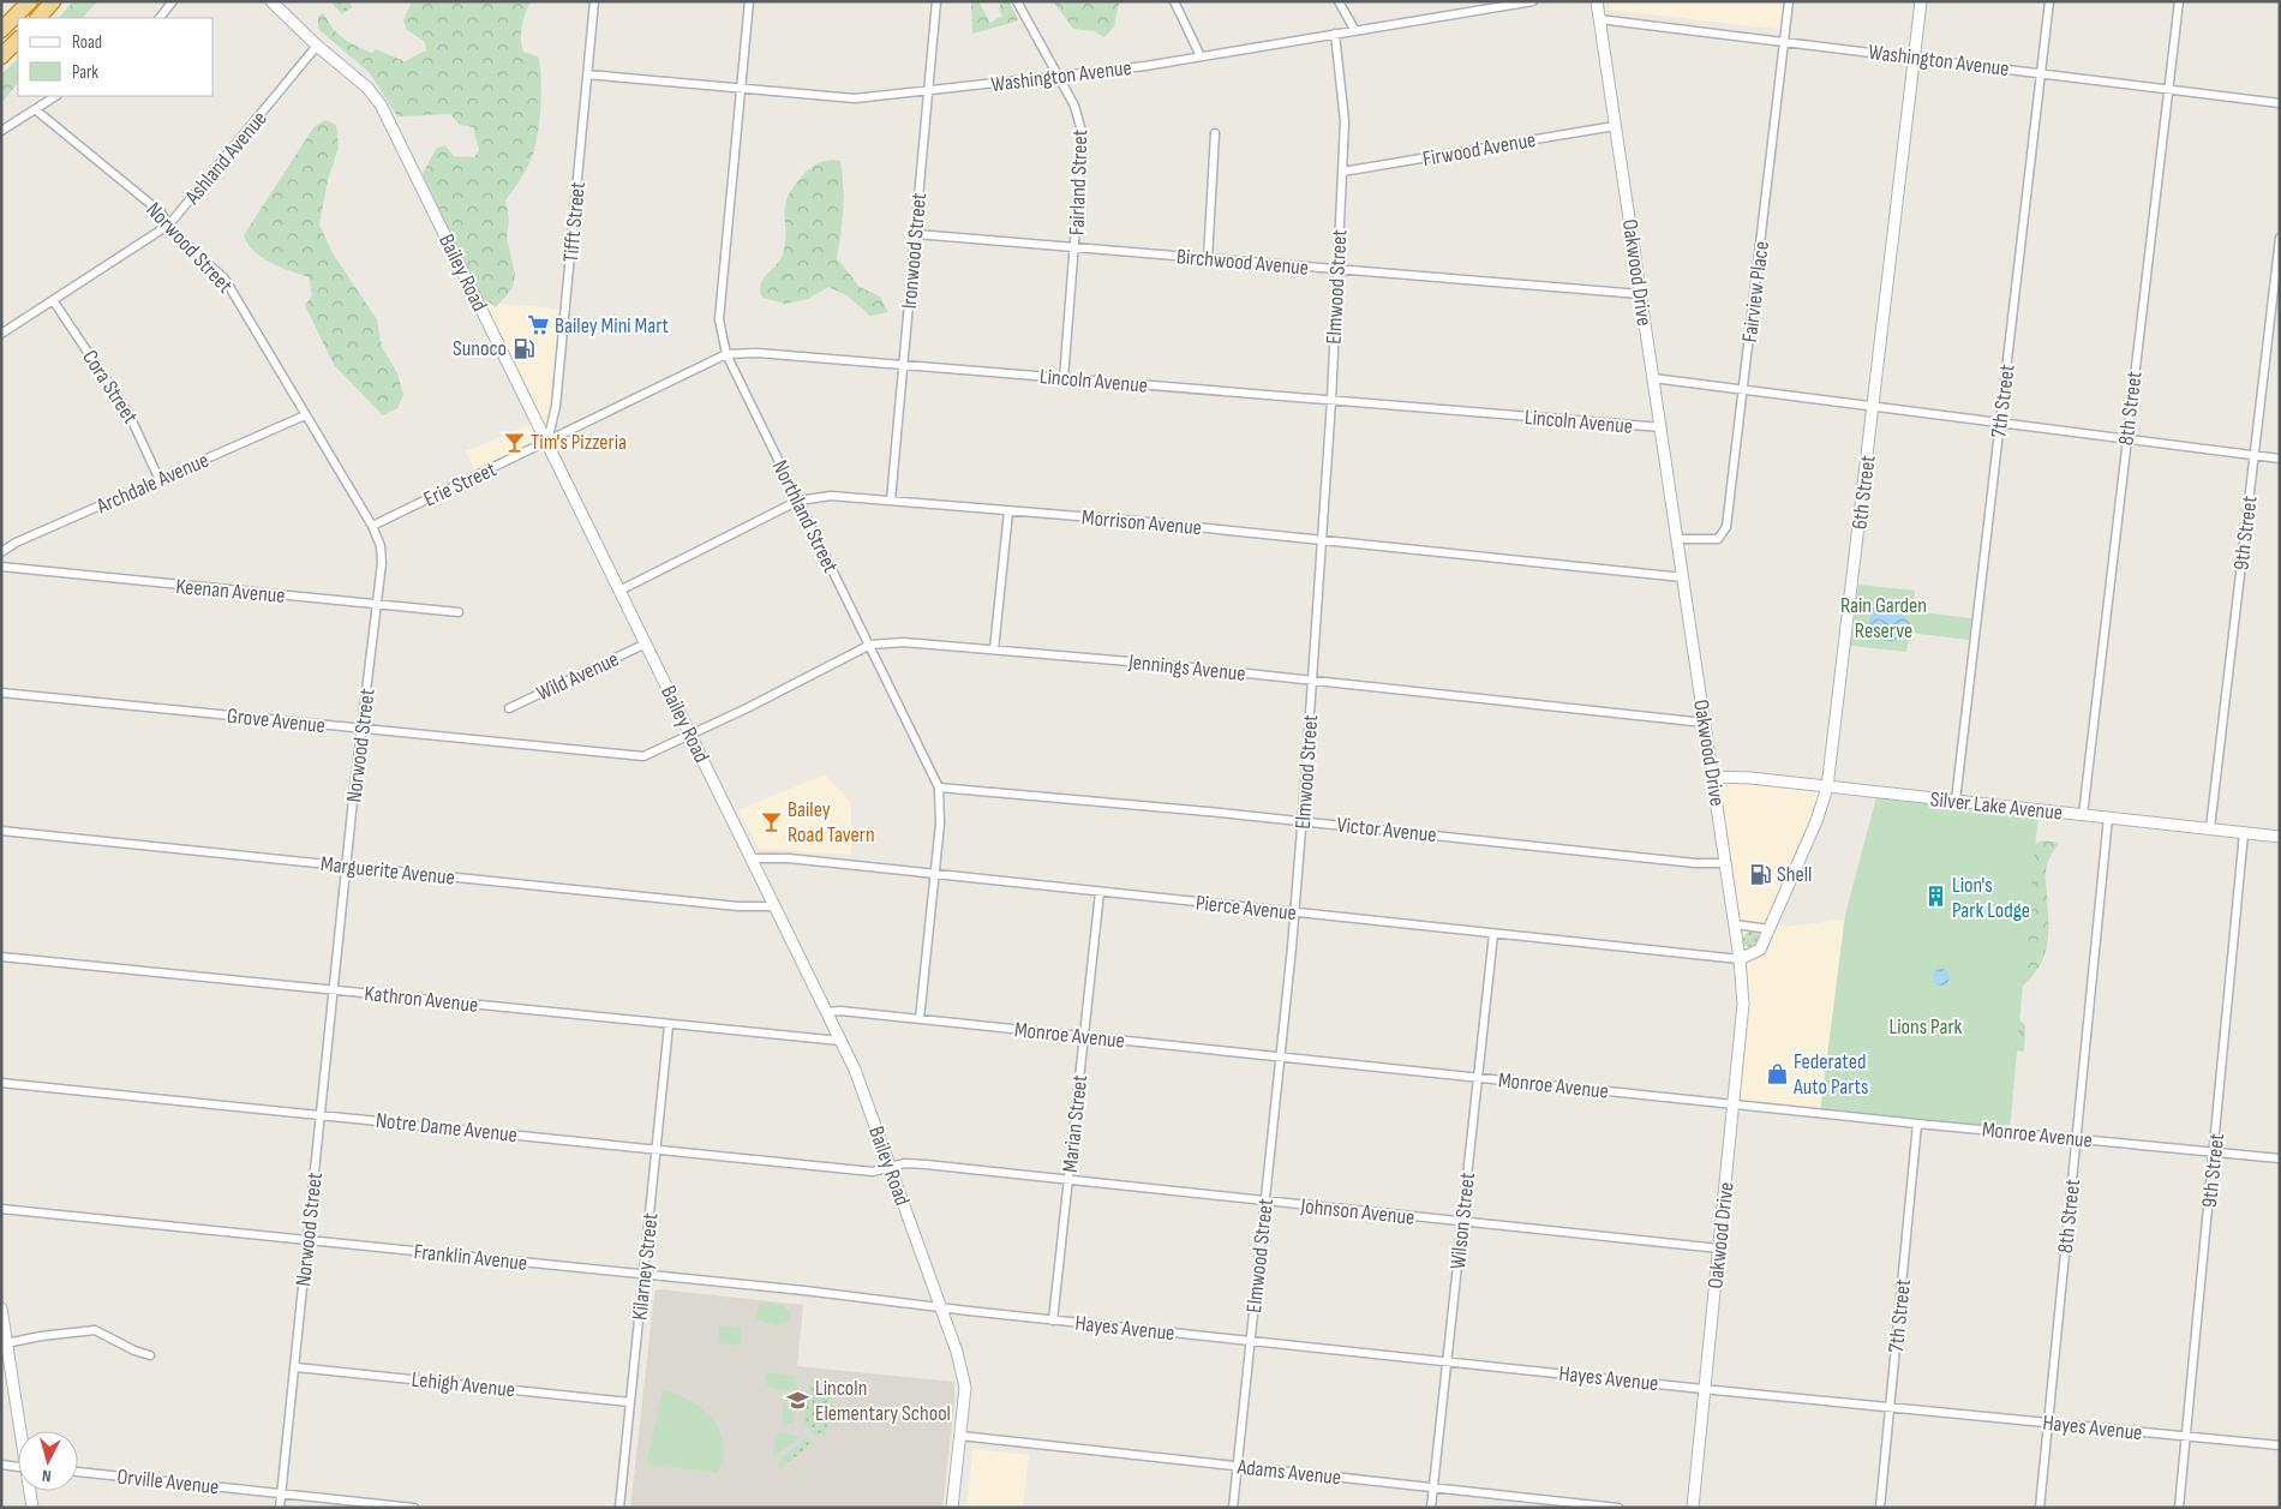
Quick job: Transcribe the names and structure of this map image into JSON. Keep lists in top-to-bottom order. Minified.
{"streets":{"street":["Washington Avenue","Firwood Avenue","Ashland Avenue","Fairland Street","Tifft Street","Norwood Street","Ironwood Street","Birchwood Avenue","Bailey Road","Oakwood Drive","Elmwood Street","Fairview Place","Lincoln Avenue","Cora Street","7th Street","8th Street","Archdale Avenue","Erie Street","6th Street","Northland Street","Morrison Avenue","9th Street","Keenan Avenue","Jennings Avenue","Wild Avenue","Grove Avenue","Silver Lake Avenue","Victor Avenue","Marguerite Avenue","Pierce Avenue","Kathron Avenue","Monroe Avenue","Marian Street","Notre Dame Avenue","Johnson Avenue","Wilson Street","Franklin Avenue","Kilarney Street","Hayes Avenue","Lehigh Avenue","Adams Avenue","Orville Avenue"]},"crossings":[["Washington Avenue","Fairland Street"],["Washington Avenue","Tifft Street"],["Washington Avenue","Ironwood Street"],["Washington Avenue","Oakwood Drive"],["Washington Avenue","Elmwood Street"],["Washington Avenue","Fairview Place"],["Washington Avenue","7th Street"],["Washington Avenue","8th Street"],["Washington Avenue","6th Street"],["Washington Avenue","Northland Street"],["Firwood Avenue","Oakwood Drive"],["Firwood Avenue","Elmwood Street"],["Ashland Avenue","Norwood Street"],["Ashland Avenue","Bailey Road"],["Ashland Avenue","Cora Street"],["Fairland Street","Birchwood Avenue"],["Fairland Street","Lincoln Avenue"],["Tifft Street","Bailey Road"],["Tifft Street","Lincoln Avenue"],["Tifft Street","Erie Street"],["Norwood Street","Archdale Avenue"],["Norwood Street","Erie Street"],["Norwood Street","Keenan Avenue"],["Norwood Street","Grove Avenue"],["Norwood Street","Marguerite Avenue"],["Norwood Street","Kathron Avenue"],["Norwood Street","Notre Dame Avenue"],["Norwood Street","Franklin Avenue"],["Norwood Street","Lehigh Avenue"],["Norwood Street","Orville Avenue"],["Ironwood Street","Birchwood Avenue"],["Ironwood Street","Lincoln Avenue"],["Ironwood Street","Morrison Avenue"],["Birchwood Avenue","Oakwood Drive"],["Birchwood Avenue","Elmwood Street"],["Bailey Road","Lincoln Avenue"],["Bailey Road","Erie Street"],["Bailey Road","Morrison Avenue"],["Bailey Road","Jennings Avenue"],["Bailey Road","Wild Avenue"],["Bailey Road","Grove Avenue"],["Bailey Road","Marguerite Avenue"],["Bailey Road","Pierce Avenue"],["Bailey Road","Kathron Avenue"],["Bailey Road","Monroe Avenue"],["Bailey Road","Notre Dame Avenue"],["Bailey Road","Johnson Avenue"],["Bailey Road","Franklin Avenue"],["Bailey Road","Hayes Avenue"],["Bailey Road","Adams Avenue"],["Oakwood Drive","Fairview Place"],["Oakwood Drive","Lincoln Avenue"],["Oakwood Drive","6th Street"],["Oakwood Drive","Morrison Avenue"],["Oakwood Drive","Jennings Avenue"],["Oakwood Drive","Silver Lake Avenue"],["Oakwood Drive","Victor Avenue"],["Oakwood Drive","Pierce Avenue"],["Oakwood Drive","Monroe Avenue"],["Oakwood Drive","Johnson Avenue"],["Oakwood Drive","Hayes Avenue"],["Elmwood Street","Lincoln Avenue"],["Elmwood Street","Morrison Avenue"],["Elmwood Street","Jennings Avenue"],["Elmwood Street","Victor Avenue"],["Elmwood Street","Pierce Avenue"],["Elmwood Street","Monroe Avenue"],["Elmwood Street","Johnson Avenue"],["Elmwood Street","Hayes Avenue"],["Elmwood Street","Adams Avenue"],["Lincoln Avenue","Erie Street"],["Lincoln Avenue","Northland Street"],["Cora Street","Archdale Avenue"],["7th Street","Silver Lake Avenue"],["7th Street","Monroe Avenue"],["7th Street","Hayes Avenue"],["8th Street","Silver Lake Avenue"],["8th Street","Monroe Avenue"],["8th Street","Hayes Avenue"],["6th Street","Silver Lake Avenue"],["6th Street","Pierce Avenue"],["Northland Street","Morrison Avenue"],["Northland Street","Jennings Avenue"],["Northland Street","Victor Avenue"],["Northland Street","Pierce Avenue"],["Northland Street","Monroe Avenue"],["9th Street","Silver Lake Avenue"],["9th Street","Monroe Avenue"],["9th Street","Hayes Avenue"],["Jennings Avenue","Grove Avenue"],["Pierce Avenue","Marian Street"],["Pierce Avenue","Wilson Street"],["Kathron Avenue","Kilarney Street"],["Monroe Avenue","Marian Street"],["Monroe Avenue","Wilson Street"],["Marian Street","Johnson Avenue"],["Marian Street","Hayes Avenue"],["Notre Dame Avenue","Johnson Avenue"],["Notre Dame Avenue","Kilarney Street"],["Johnson Avenue","Wilson Street"],["Wilson Street","Hayes Avenue"],["Wilson Street","Adams Avenue"],["Franklin Avenue","Kilarney Street"],["Franklin Avenue","Hayes Avenue"],["Kilarney Street","Lehigh Avenue"]],"parks":["Rain Garden Reserve","Lions Park"],"places":{"supermarket":["Bailey Mini Mart"],"fuel station":["Sunoco","Shell"],"bar":["Tim's Pizzeria","Bailey Road Tavern"],"building":["Lion's Park Lodge"],"shop":["Federated Auto Parts"],"school or university":["Lincoln Elementary School"]},"legend":["Road","Park"],"north":"bottom"}
